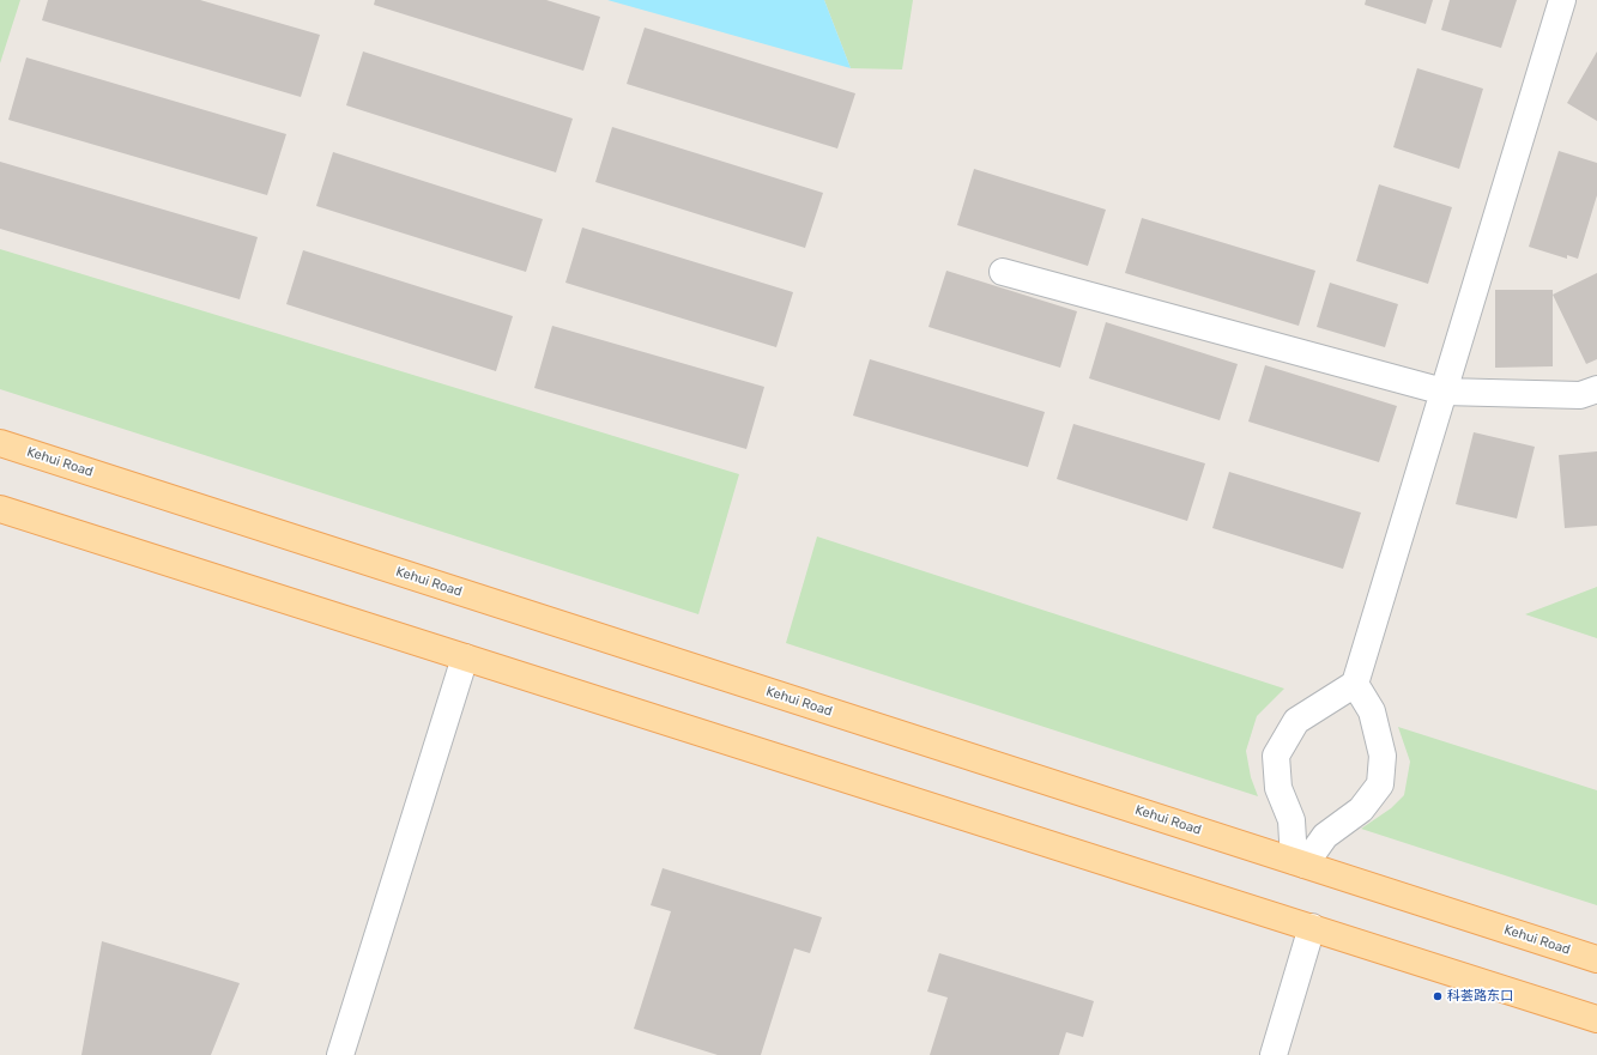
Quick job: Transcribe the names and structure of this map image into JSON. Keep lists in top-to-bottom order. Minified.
{"streets":{"main road":["Kehui Road"]},"places":["科荟路东口"]}
